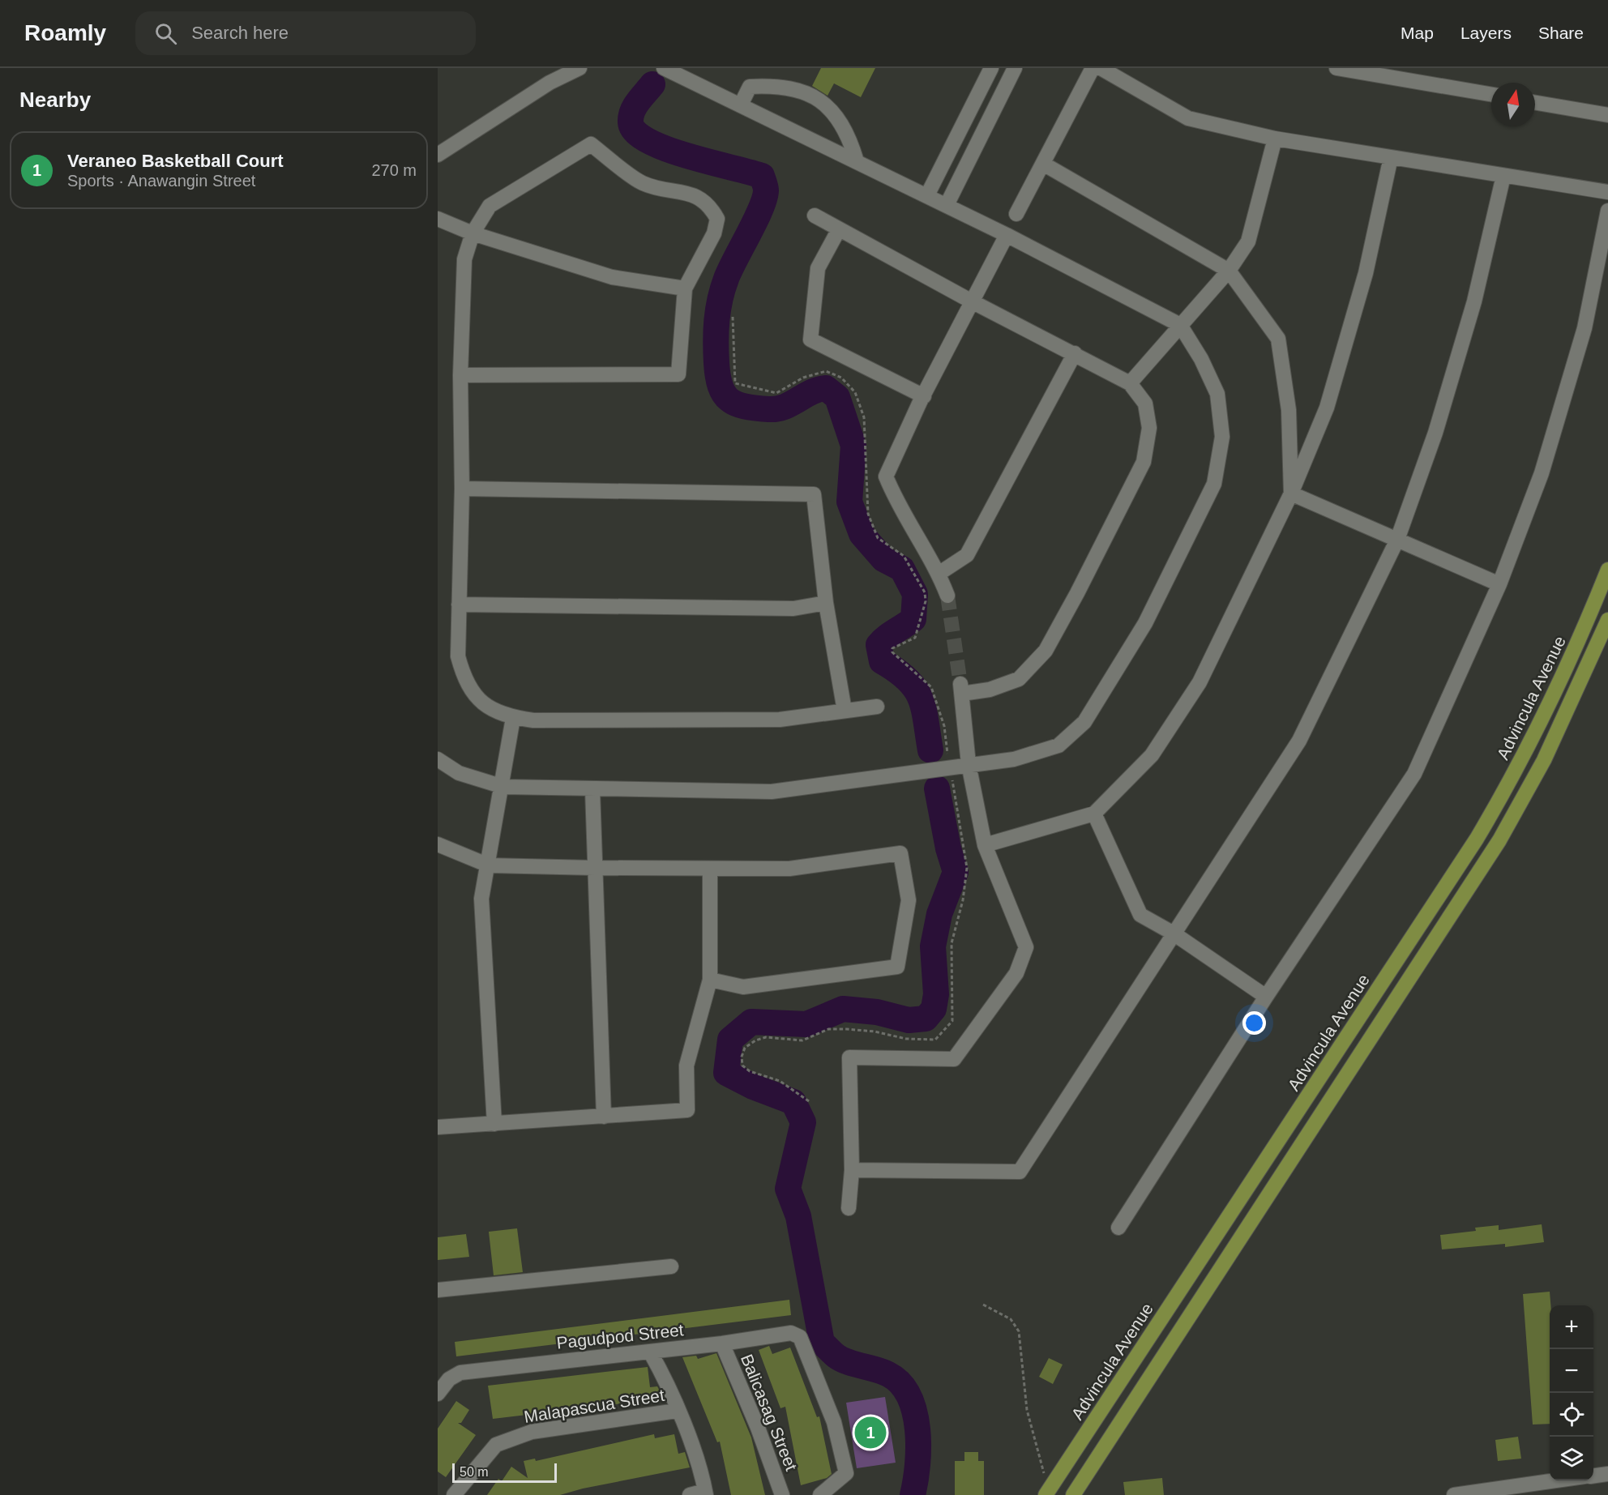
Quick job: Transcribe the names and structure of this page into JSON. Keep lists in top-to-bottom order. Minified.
{"streets":{"main road":["Advincula Avenue"],"street":["Pagudpod Street","Malapascua Street","Balicasag Street"]},"crossings":[["Pagudpod Street","Balicasag Street"]],"scale_bar":"50 m","north":"top","page":{"header":"Roamly","search":"Search here","nav":["Map","Layers","Share"],"heading":"Nearby","list":[{"mark":"1","name":"Veraneo Basketball Court","note":"Sports · Anawangin Street","value":"270 m"}],"map_buttons":["+","−"],"pins":"1","scale":"50 m"}}
